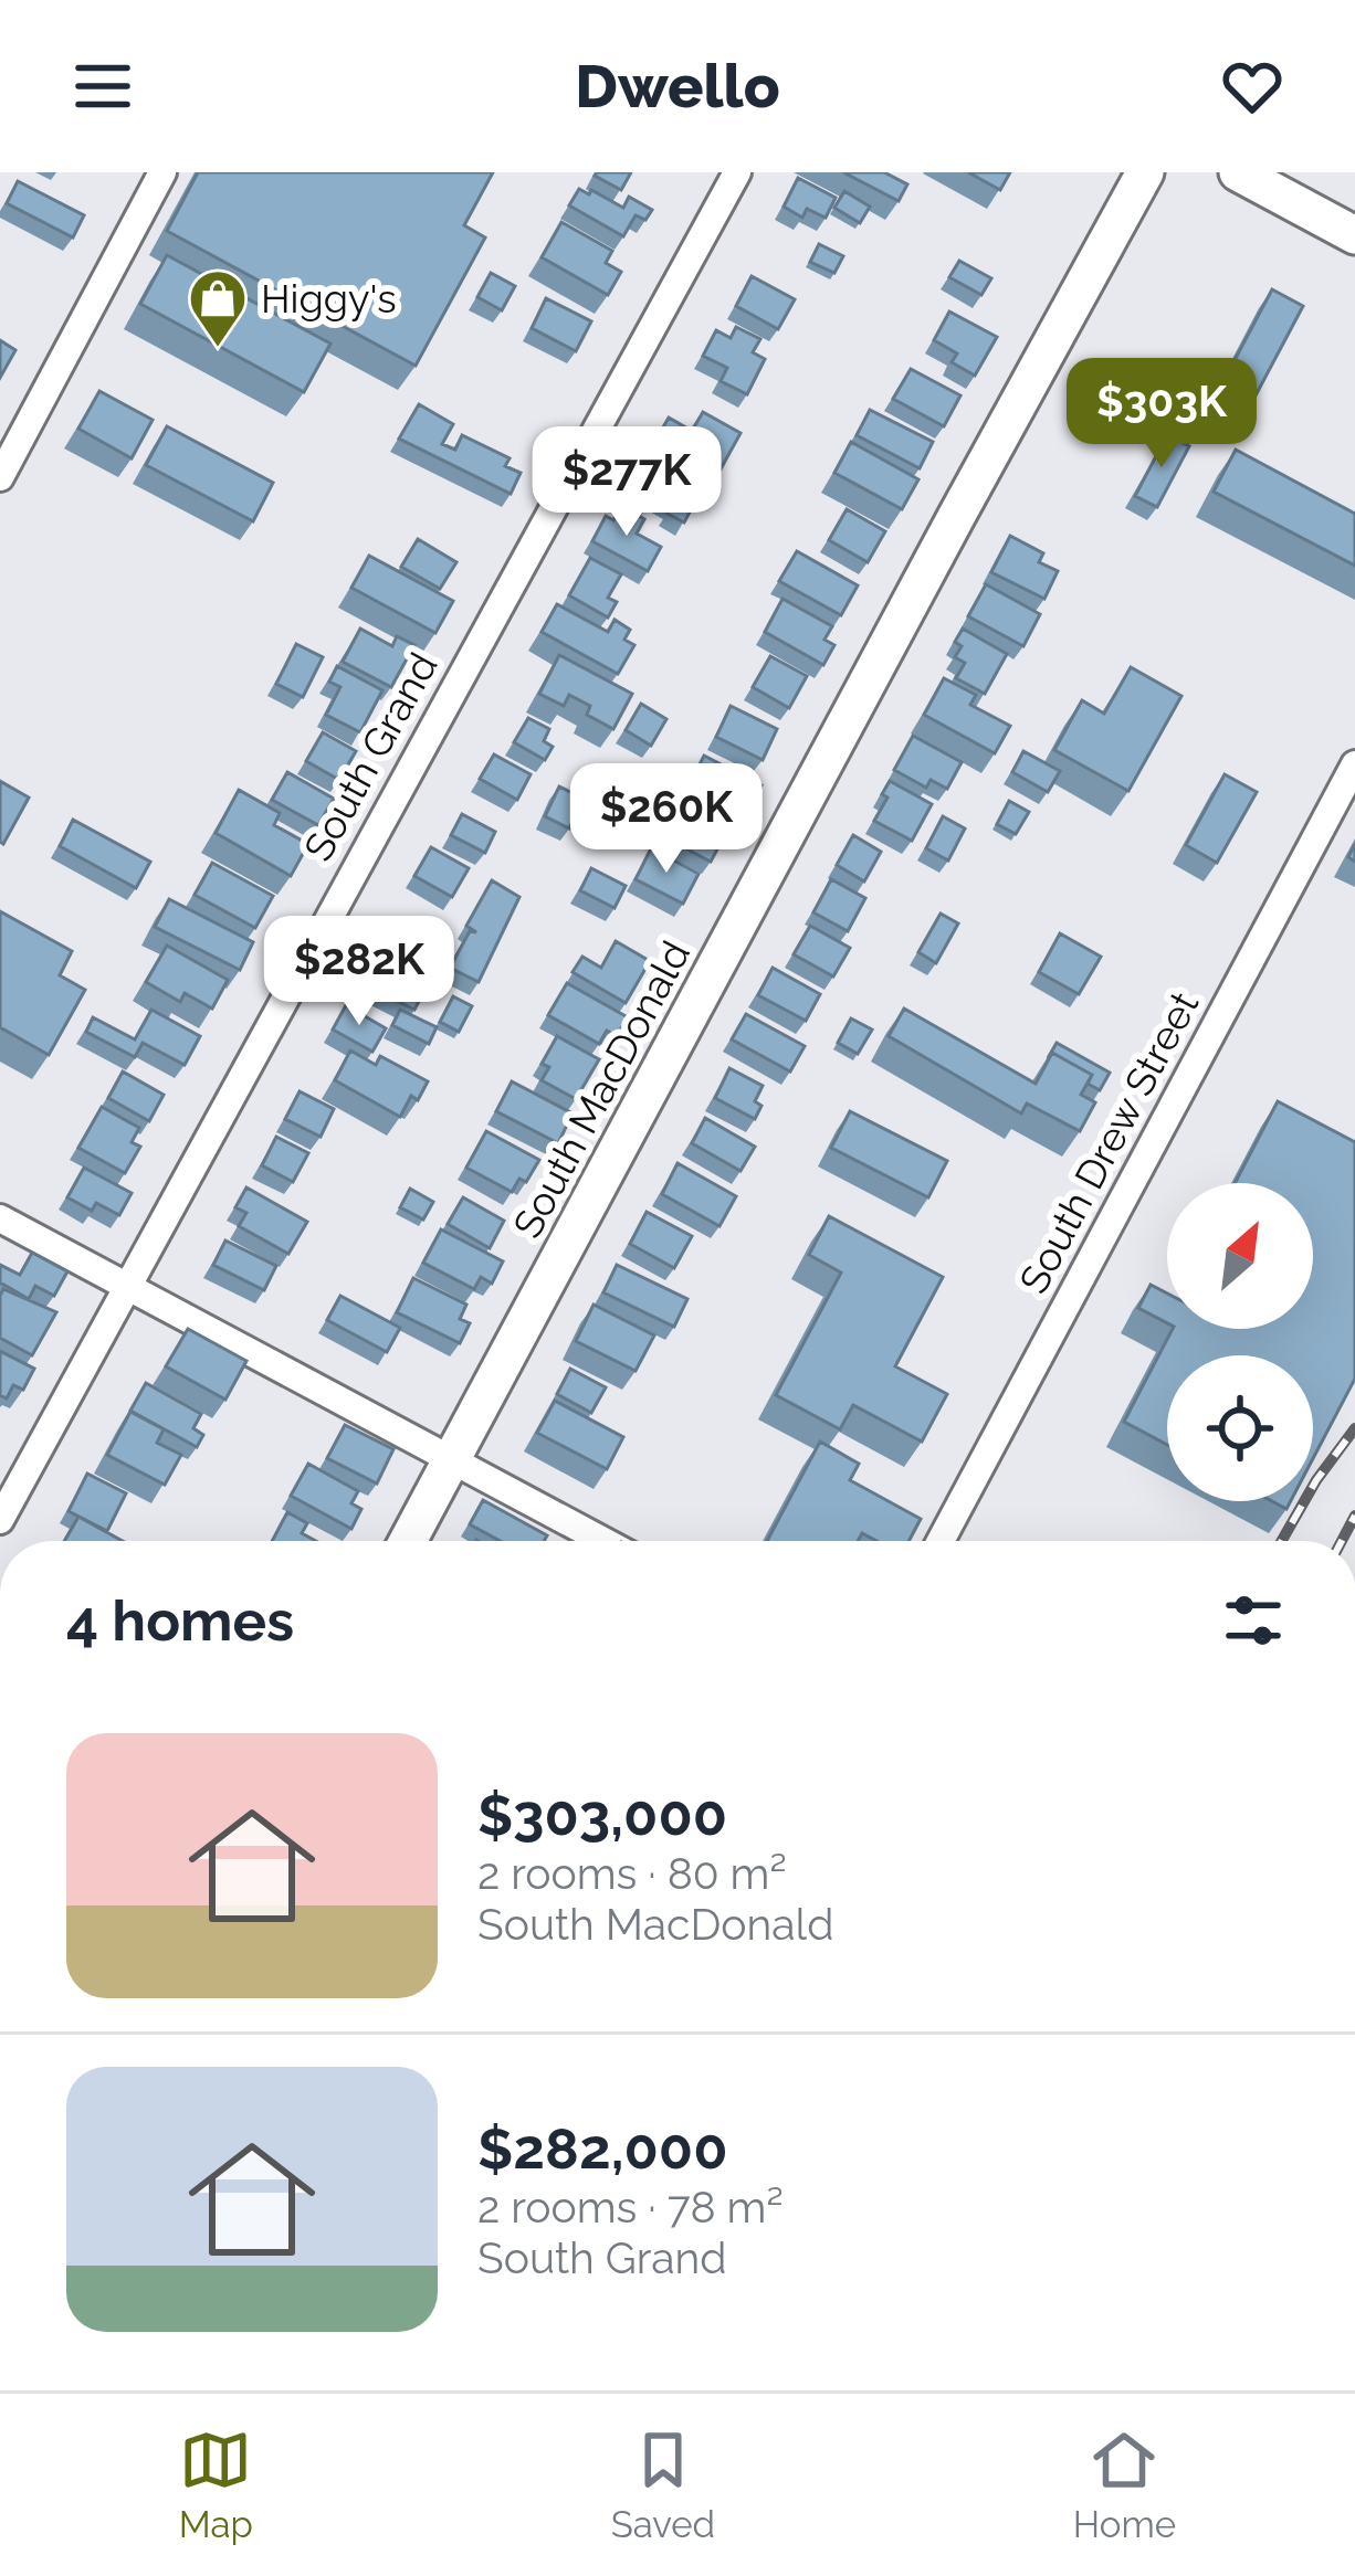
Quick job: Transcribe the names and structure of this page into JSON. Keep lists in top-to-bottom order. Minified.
{"streets":{"street":["South Grand","South MacDonald","South Drew Street"]},"places":{"shop":["Higgy's"]},"north":"top right","page":{"header":"Dwello","price":["$303K","$277K","$260K","$282K"],"heading":"4 homes","list":[{"name":"$303,000","note":"2 rooms · 80 m² · South MacDonald"},{"name":"$282,000","note":"2 rooms · 78 m² · South Grand"}],"tabs":["Map","Saved","Home"]}}
